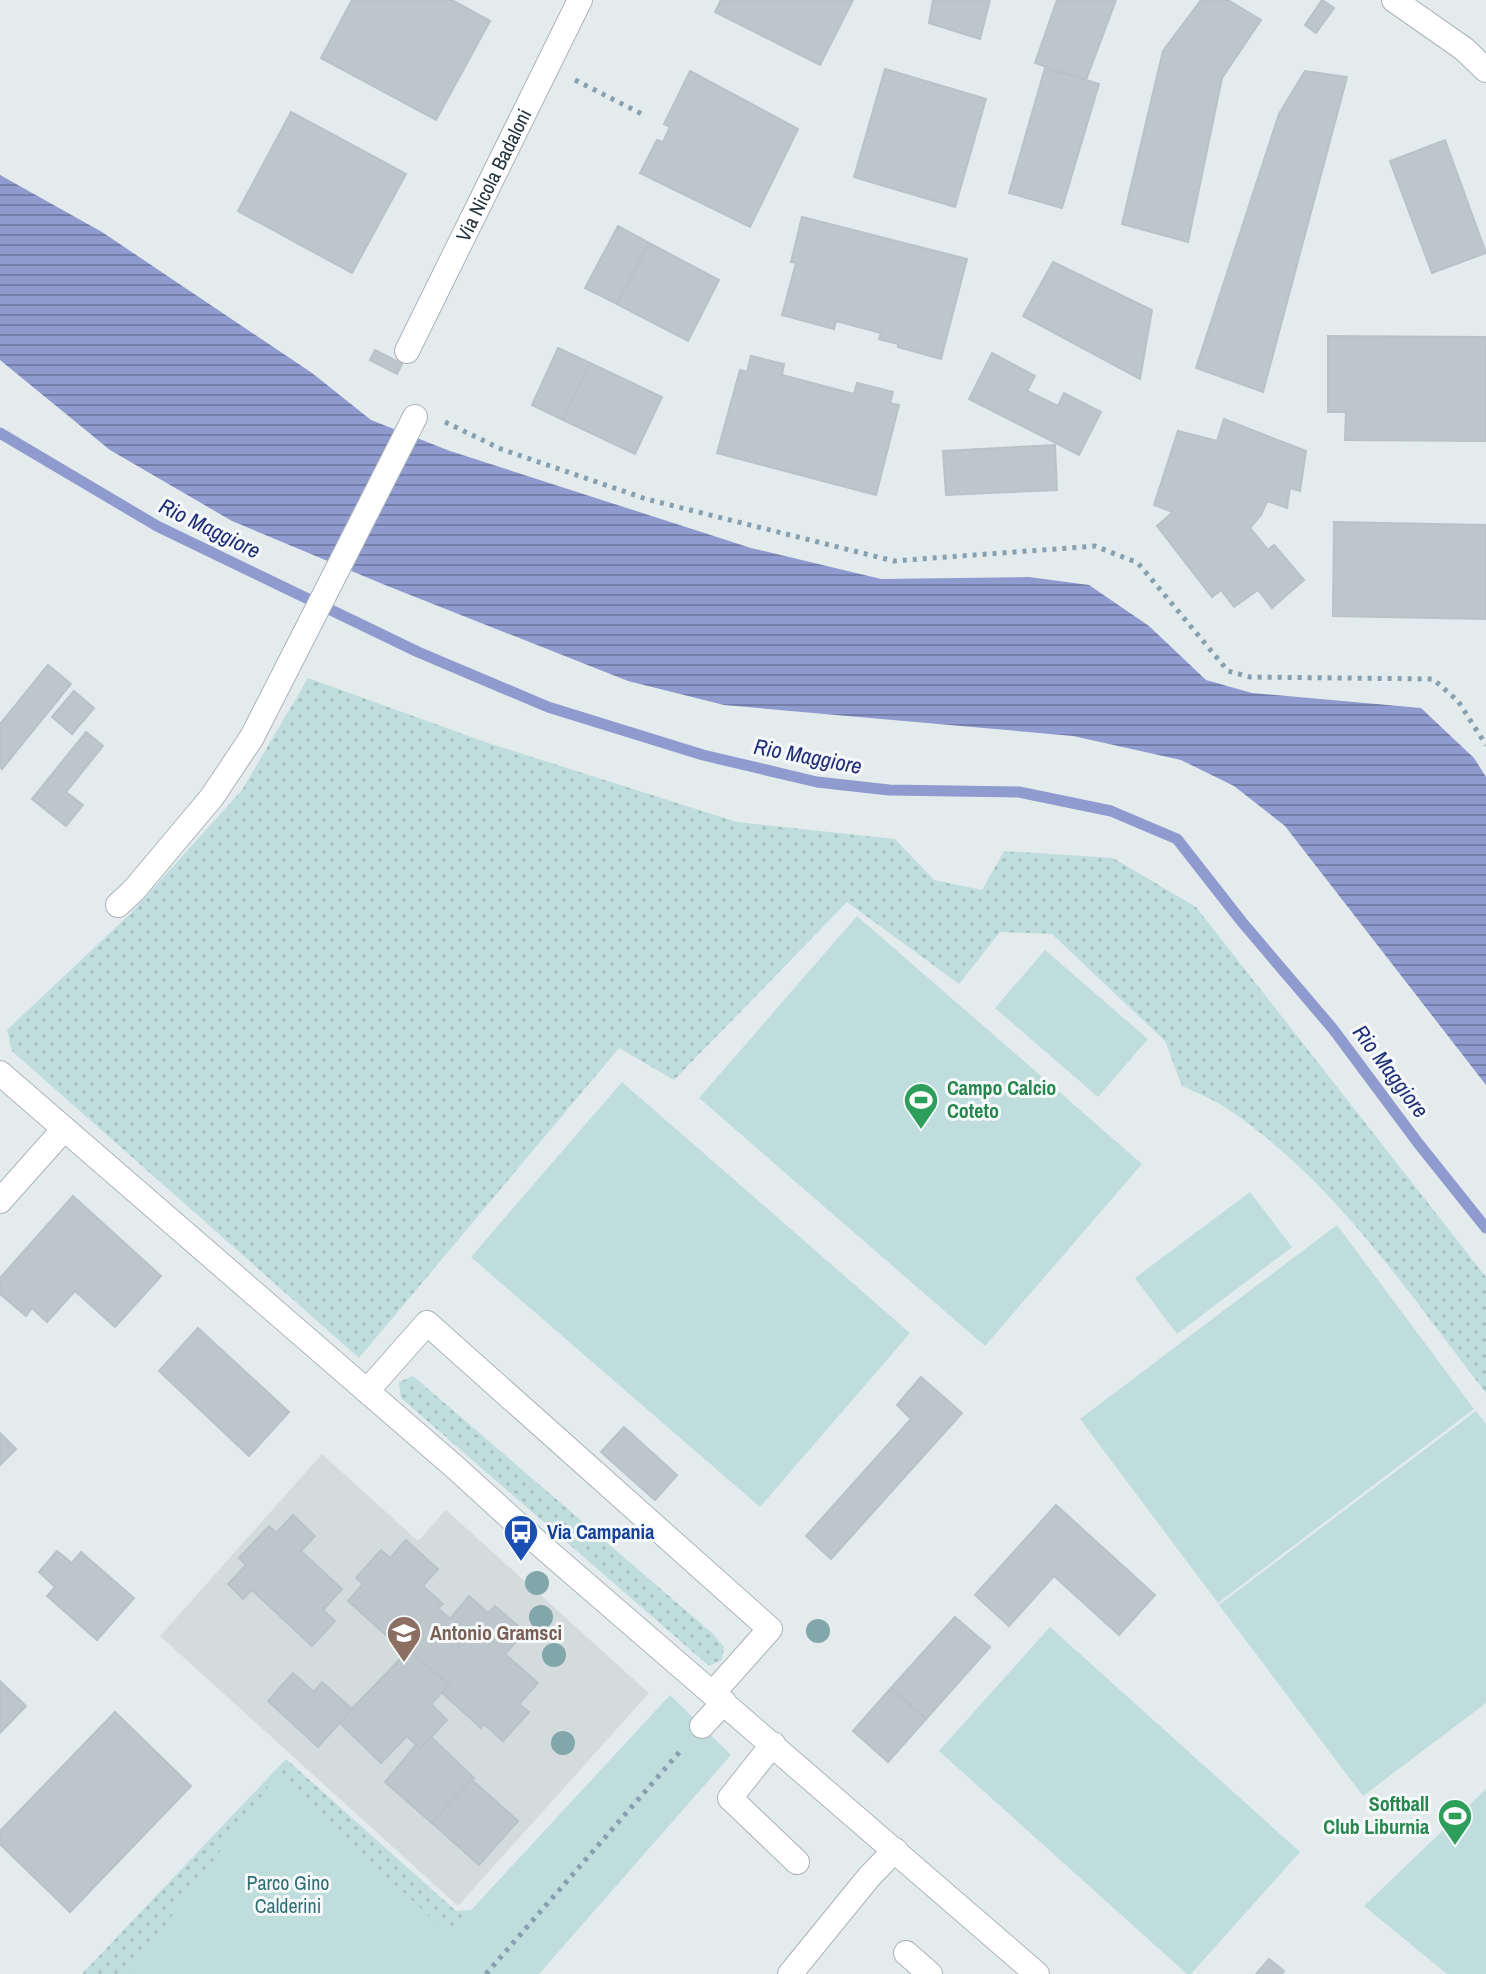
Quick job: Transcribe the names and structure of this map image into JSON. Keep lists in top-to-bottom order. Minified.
{"streets":{"street":["Via Nicola Badaloni"]},"water":["Rio Maggiore"],"parks":["Parco Gino Calderini"],"places":{"sports":["Campo Calcio Coteto","Softball Club Liburnia"],"bus stop":["Via Campania"],"school or university":["Antonio Gramsci"]}}
